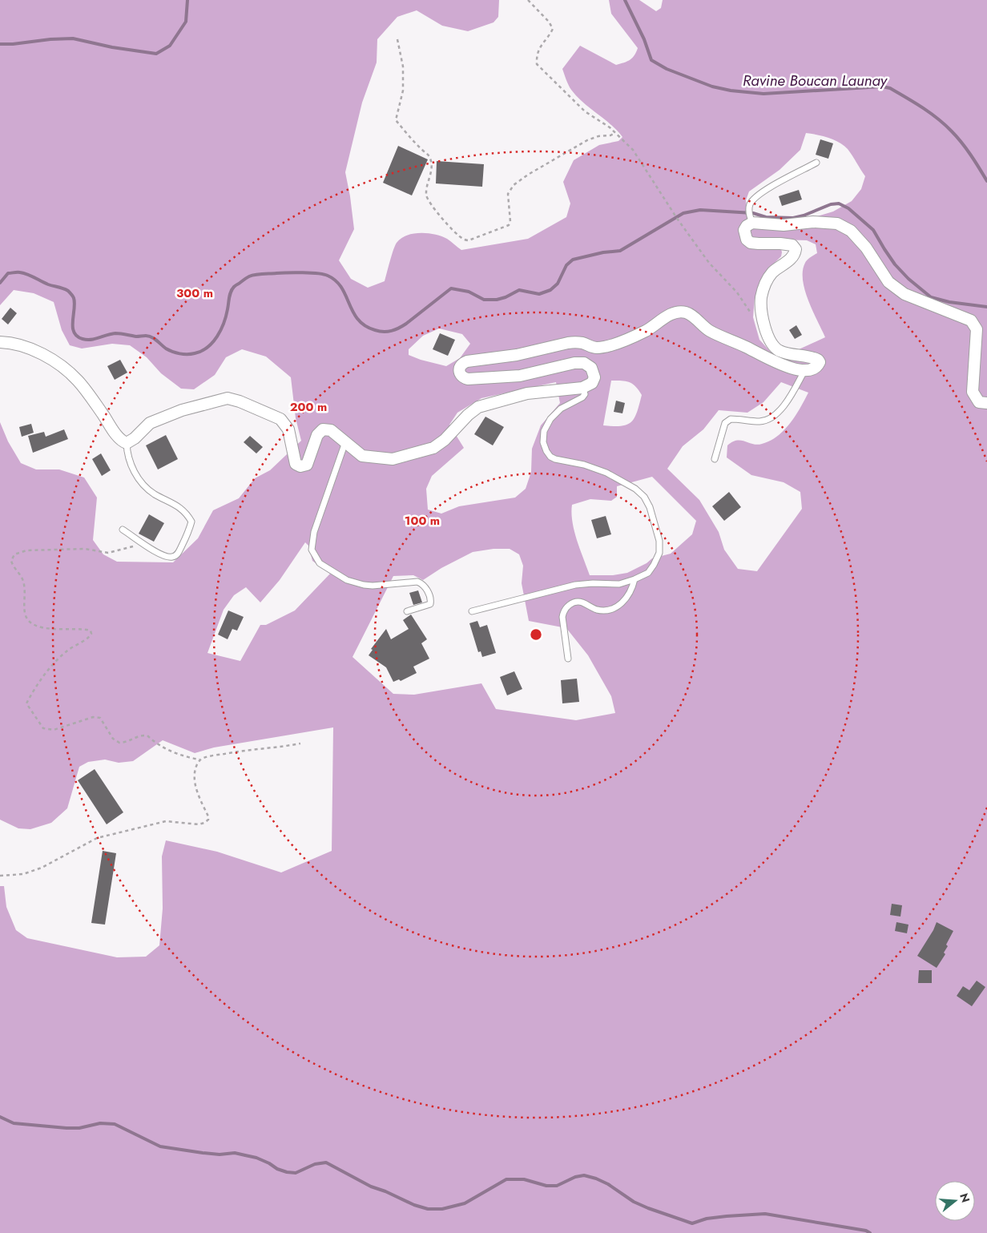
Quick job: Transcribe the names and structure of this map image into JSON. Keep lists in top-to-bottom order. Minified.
{"water":["Ravine Boucan Launay"],"north":"right","rings":["300 m","200 m","100 m"]}
